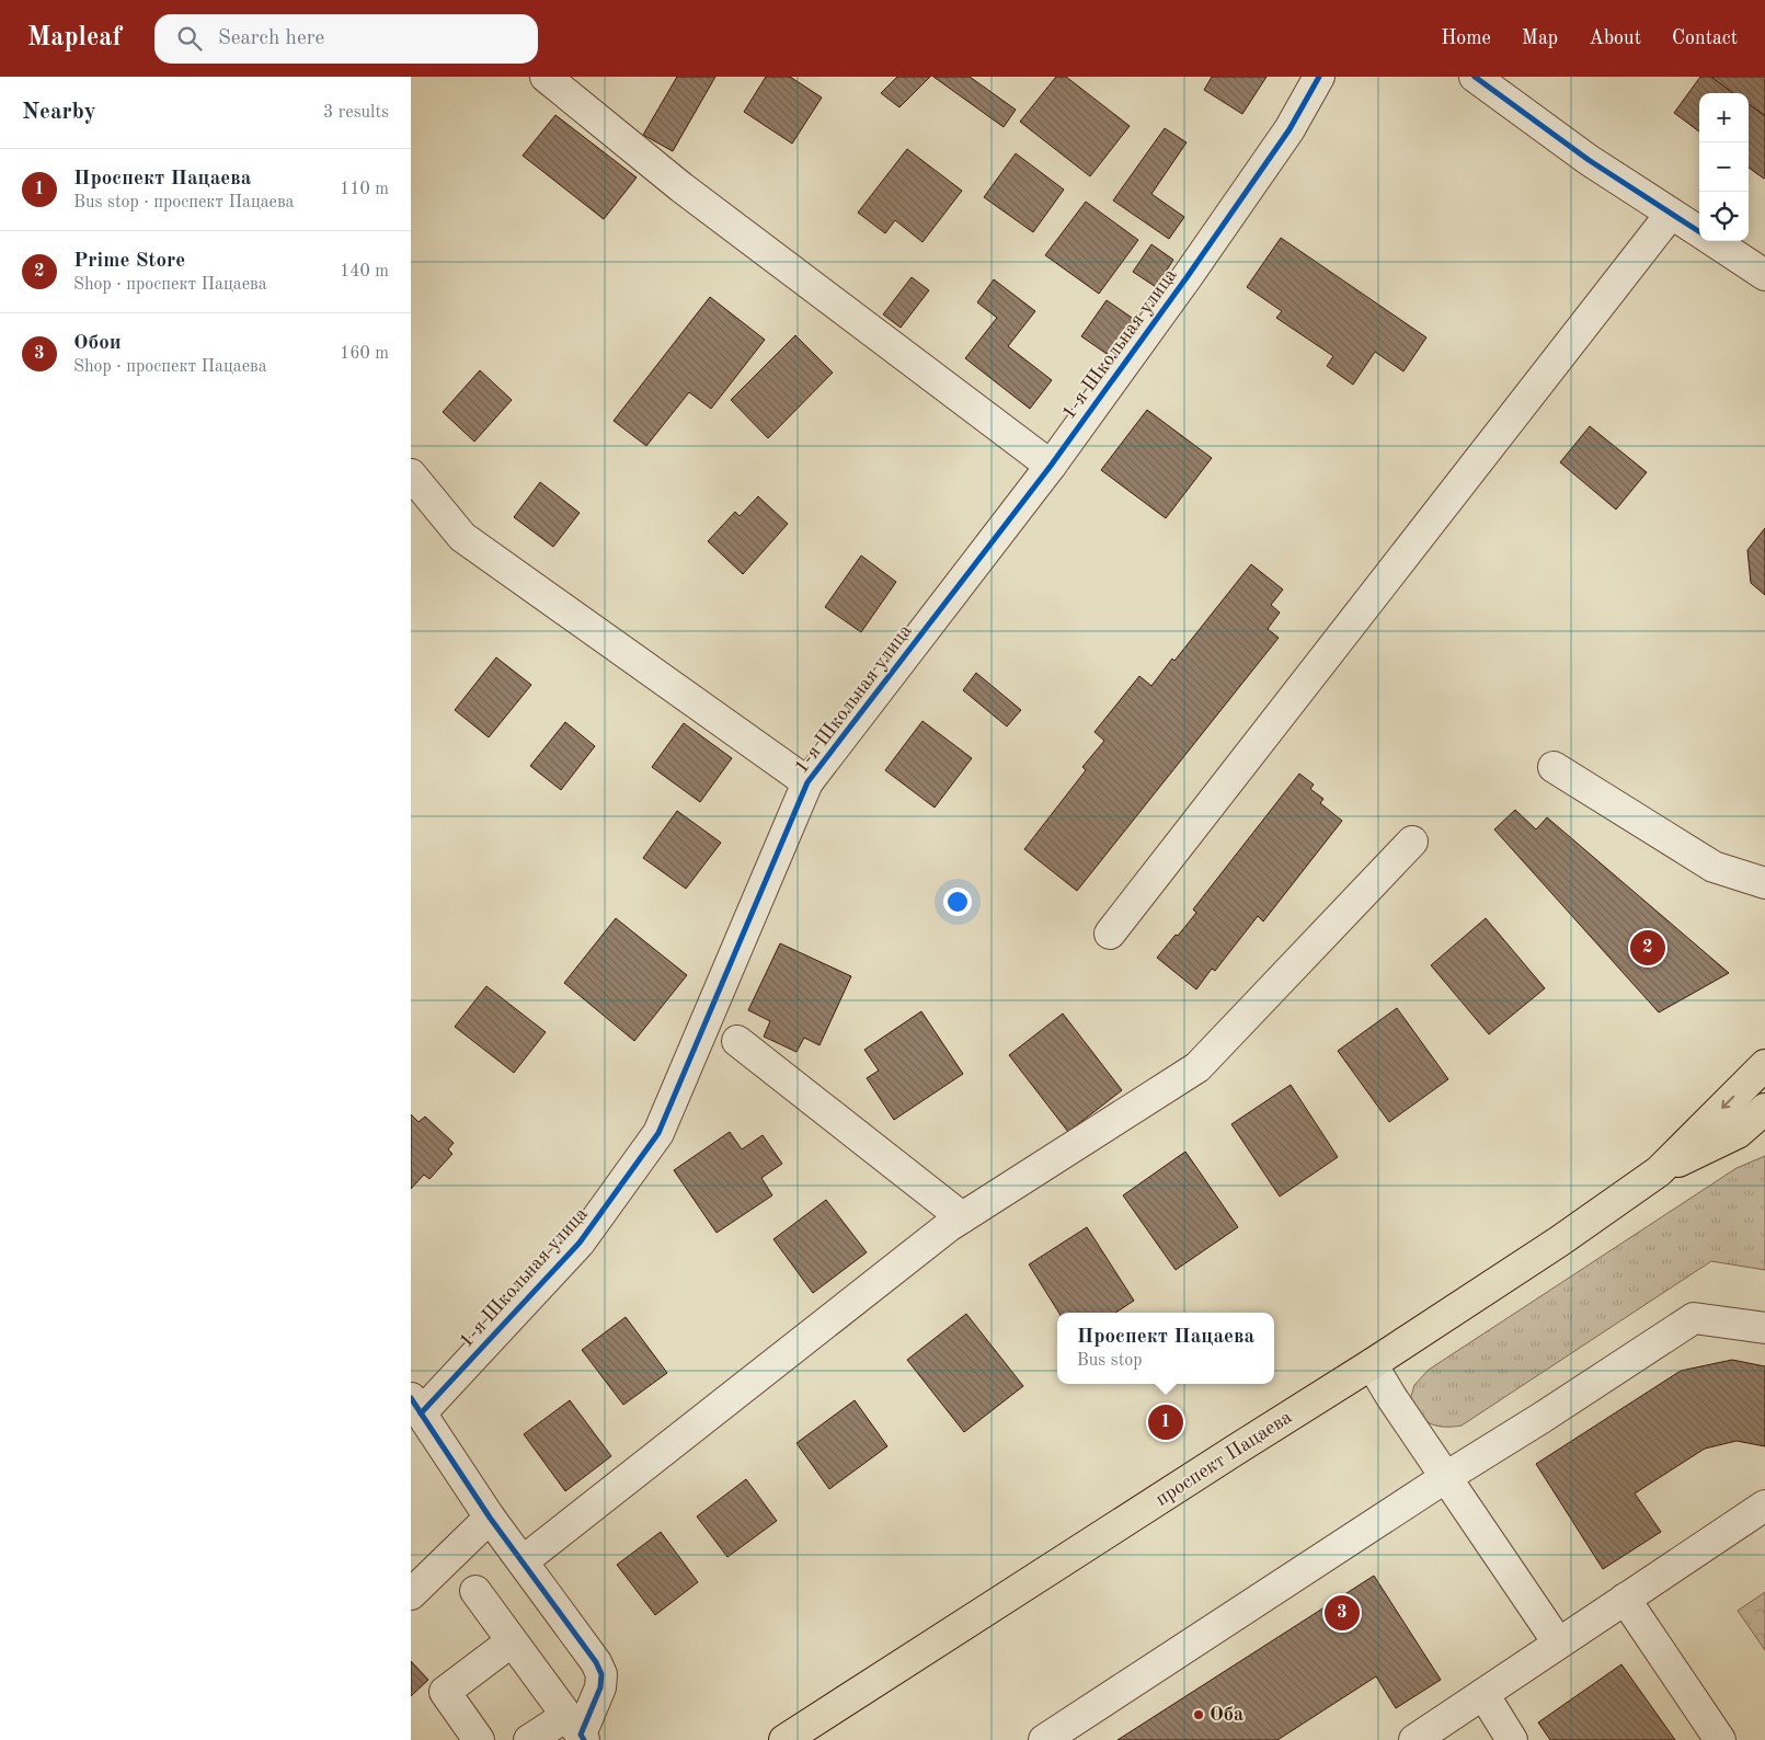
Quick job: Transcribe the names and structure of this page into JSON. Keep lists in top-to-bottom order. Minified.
{"streets":{"main road":["проспект Пацаева"],"street":["1-я Школьная улица"]},"places":["Оба"],"page":{"header":"Mapleaf","search":"Search here","nav":["Home","Map","About","Contact"],"heading":["Nearby","3 results"],"map_buttons":["+","−"],"list":[{"mark":"1","name":"Проспект Пацаева","note":"Bus stop · проспект Пацаева","value":"110 m"},{"mark":"2","name":"Prime Store","note":"Shop · проспект Пацаева","value":"140 m"},{"mark":"3","name":"Обои","note":"Shop · проспект Пацаева","value":"160 m"}],"pins":["2","1","3"],"popup":["Проспект Пацаева","Bus stop"]}}
